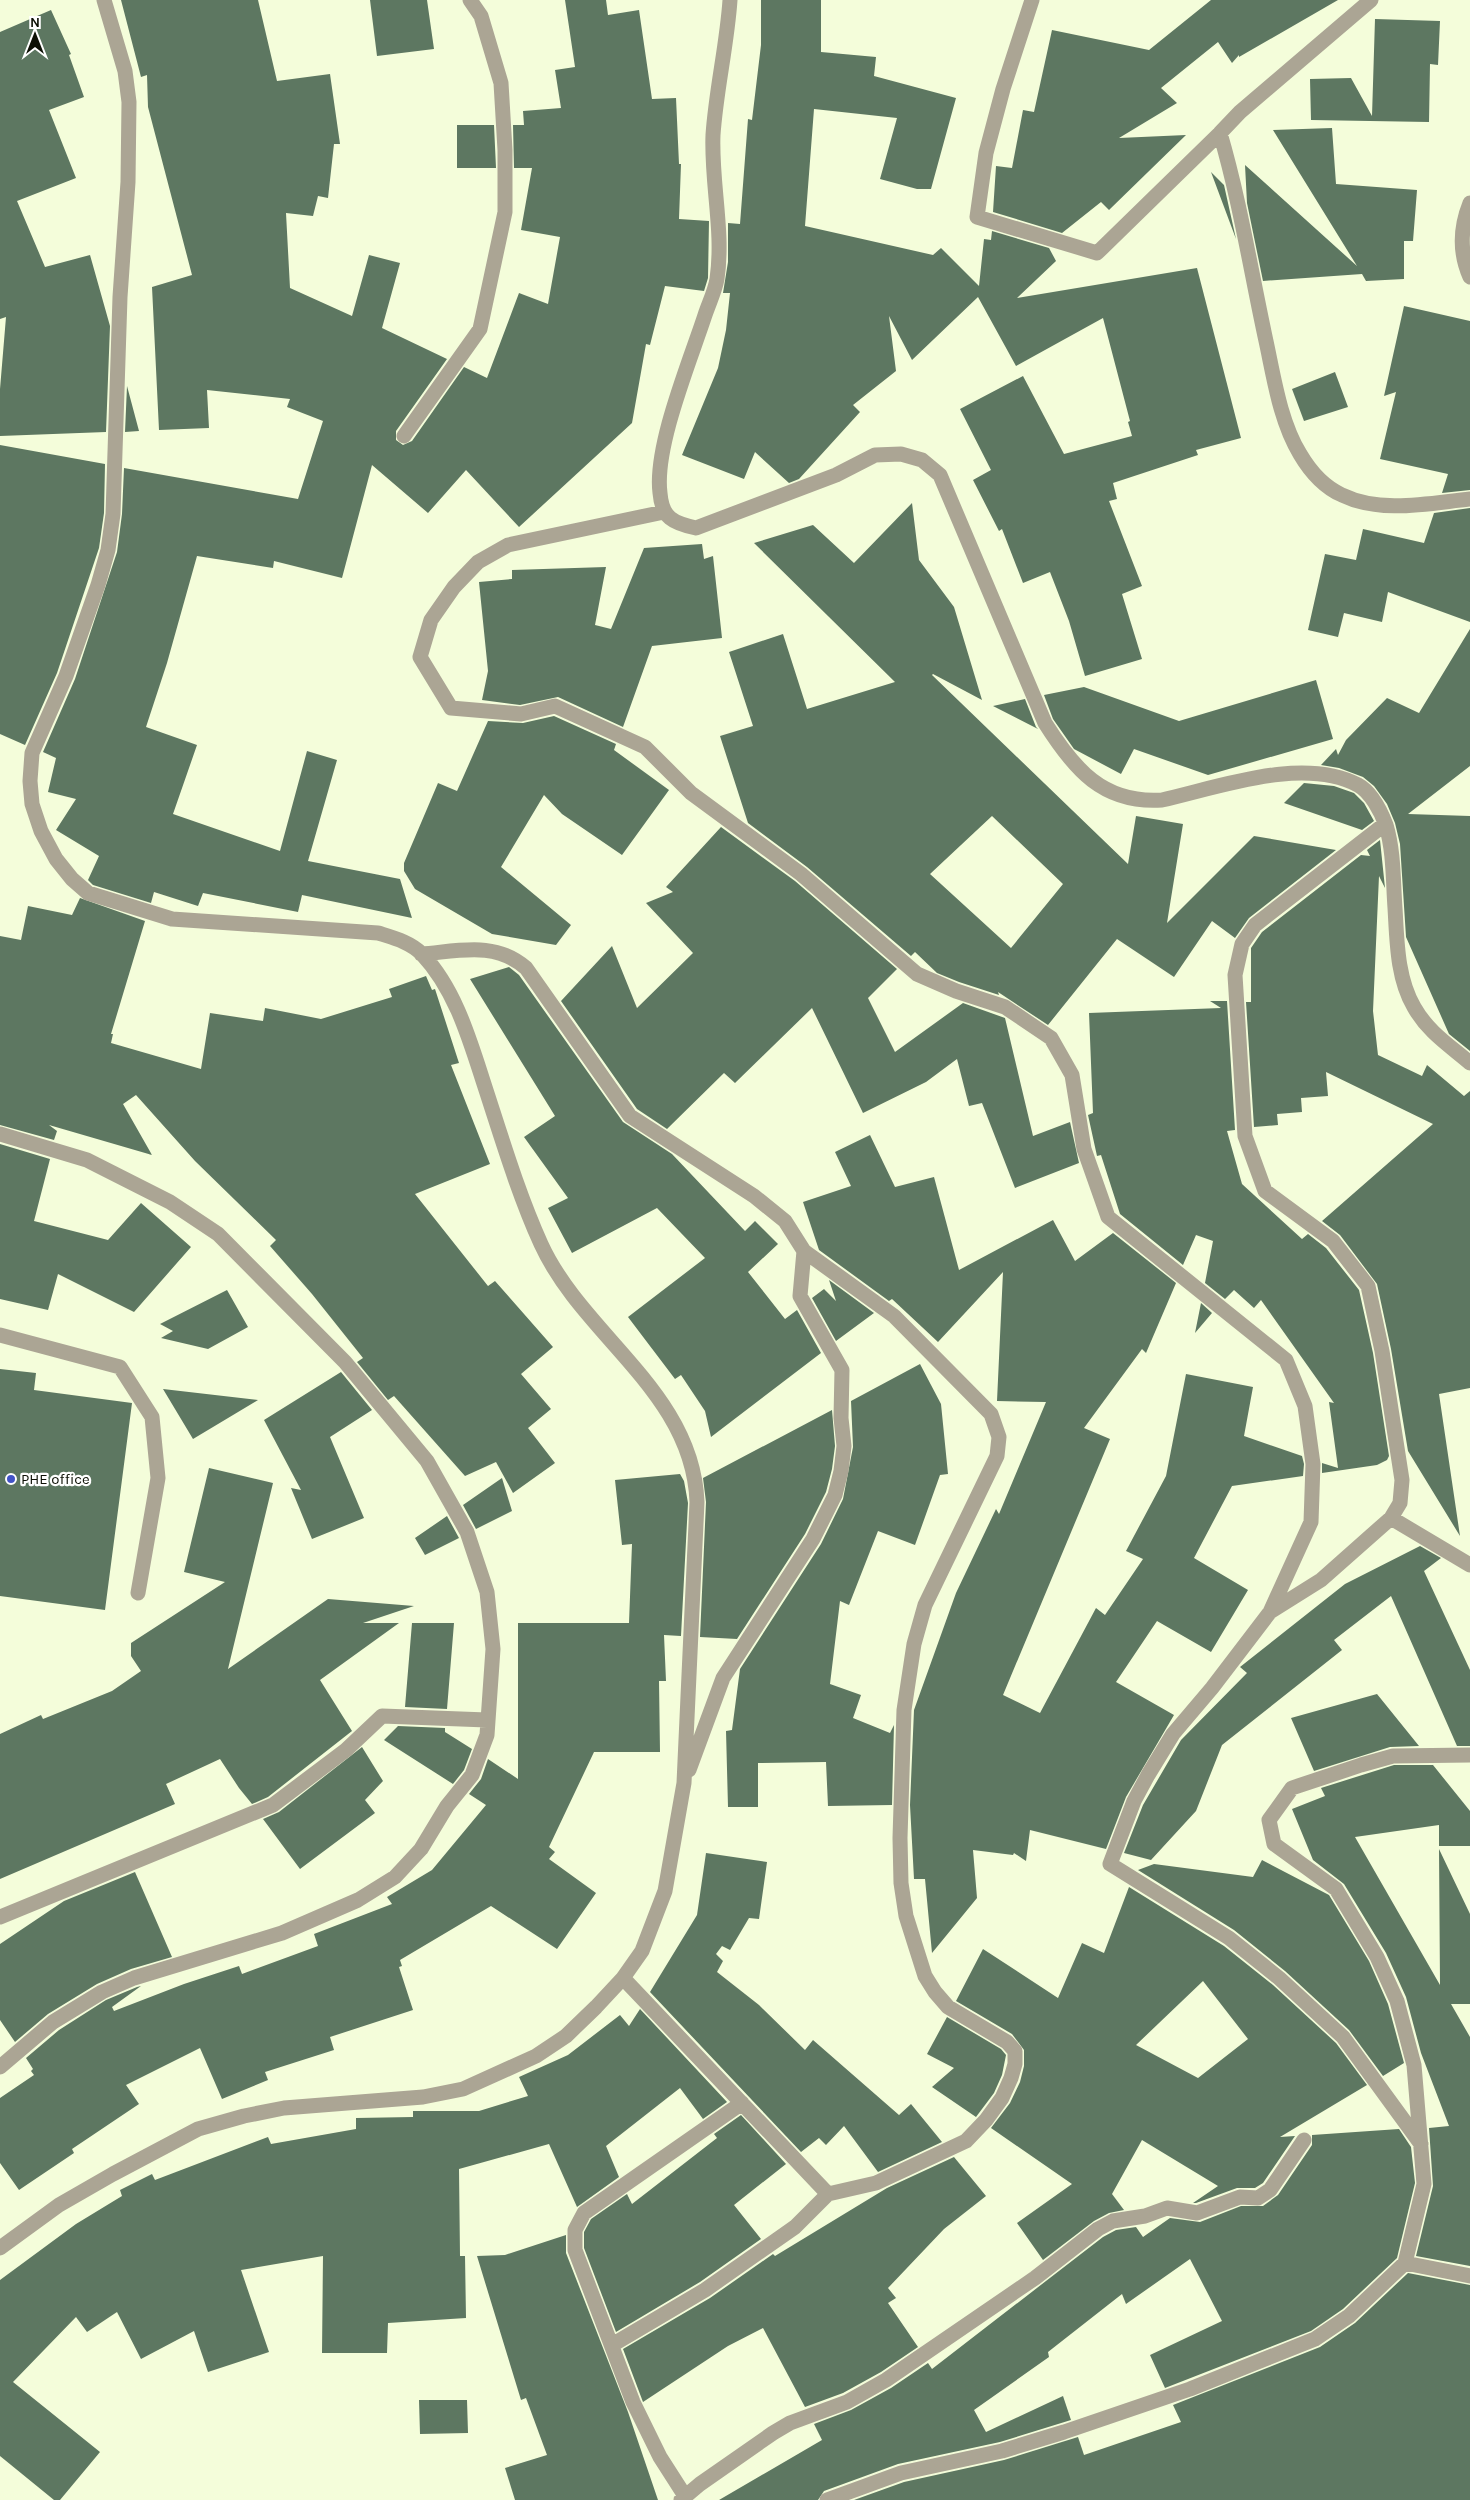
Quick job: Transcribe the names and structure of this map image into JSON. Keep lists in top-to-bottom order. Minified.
{"places":["PHE office"],"north":"top"}
